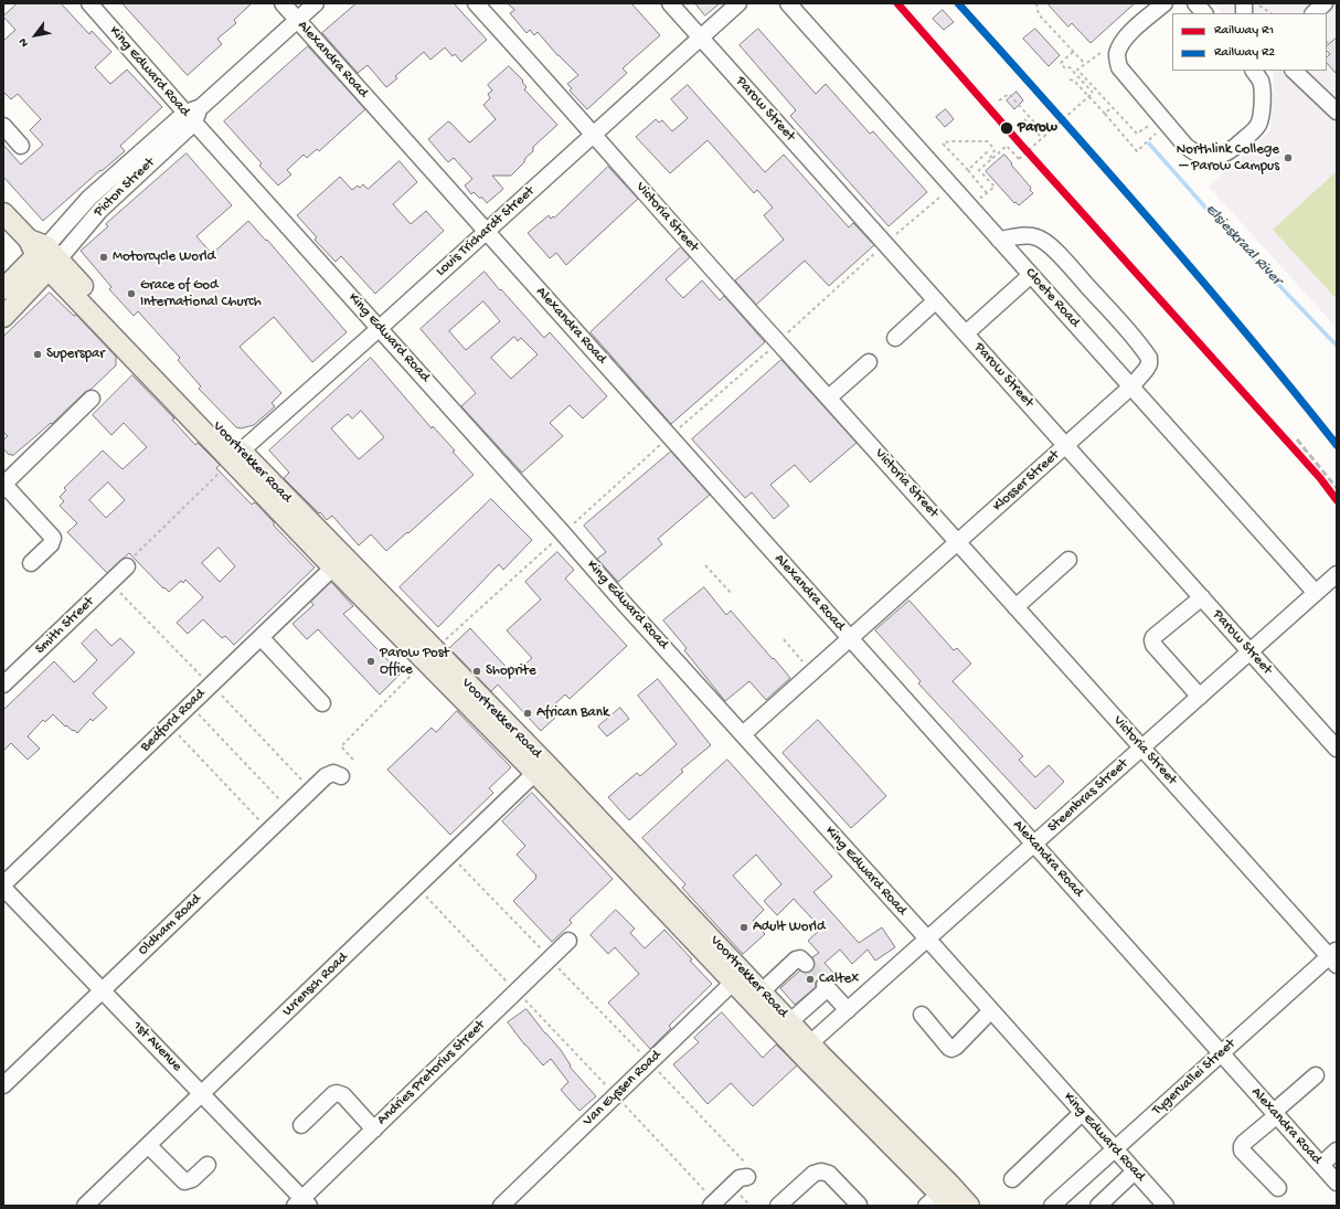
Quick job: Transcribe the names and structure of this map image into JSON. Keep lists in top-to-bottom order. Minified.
{"streets":{"main road":["Voortrekker Road"],"street":["Alexandra Road","King Edward Road","Parow Street","Picton Street","Victoria Street","Louis Trichardt Street","Cloete Road","Klosser Street","Smith Street","Bedford Road","Steenbras Street","Oldham Road","Wrensch Road","1st Avenue","Andries Pretorius Street","Tygervallei Street","Van Eyssen Road"]},"crossings":[["Alexandra Road","Picton Street"],["Alexandra Road","Louis Trichardt Street"],["Alexandra Road","Klosser Street"],["Alexandra Road","Steenbras Street"],["Alexandra Road","Tygervallei Street"],["King Edward Road","Picton Street"],["King Edward Road","Louis Trichardt Street"],["King Edward Road","Klosser Street"],["King Edward Road","Steenbras Street"],["King Edward Road","Tygervallei Street"],["Parow Street","Louis Trichardt Street"],["Parow Street","Klosser Street"],["Parow Street","Steenbras Street"],["Picton Street","Voortrekker Road"],["Victoria Street","Louis Trichardt Street"],["Victoria Street","Klosser Street"],["Victoria Street","Steenbras Street"],["Victoria Street","Tygervallei Street"],["Louis Trichardt Street","Voortrekker Road"],["Cloete Road","Klosser Street"],["Cloete Road","Steenbras Street"],["Voortrekker Road","Bedford Road"],["Voortrekker Road","Steenbras Street"],["Voortrekker Road","Wrensch Road"],["Voortrekker Road","Van Eyssen Road"],["Bedford Road","1st Avenue"],["Oldham Road","1st Avenue"],["Wrensch Road","1st Avenue"],["1st Avenue","Andries Pretorius Street"]],"water":["Elsieskraal River"],"places":["Parow","Northlink College – Parow Campus","Motorcycle World","Grace of God International Church","Superspar","Parow Post Office","Shoprite","African Bank","Adult World","Caltex"],"lines":["rail line R1","rail line R2"],"legend":["Railway R1","Railway R2"],"north":"bottom left"}
